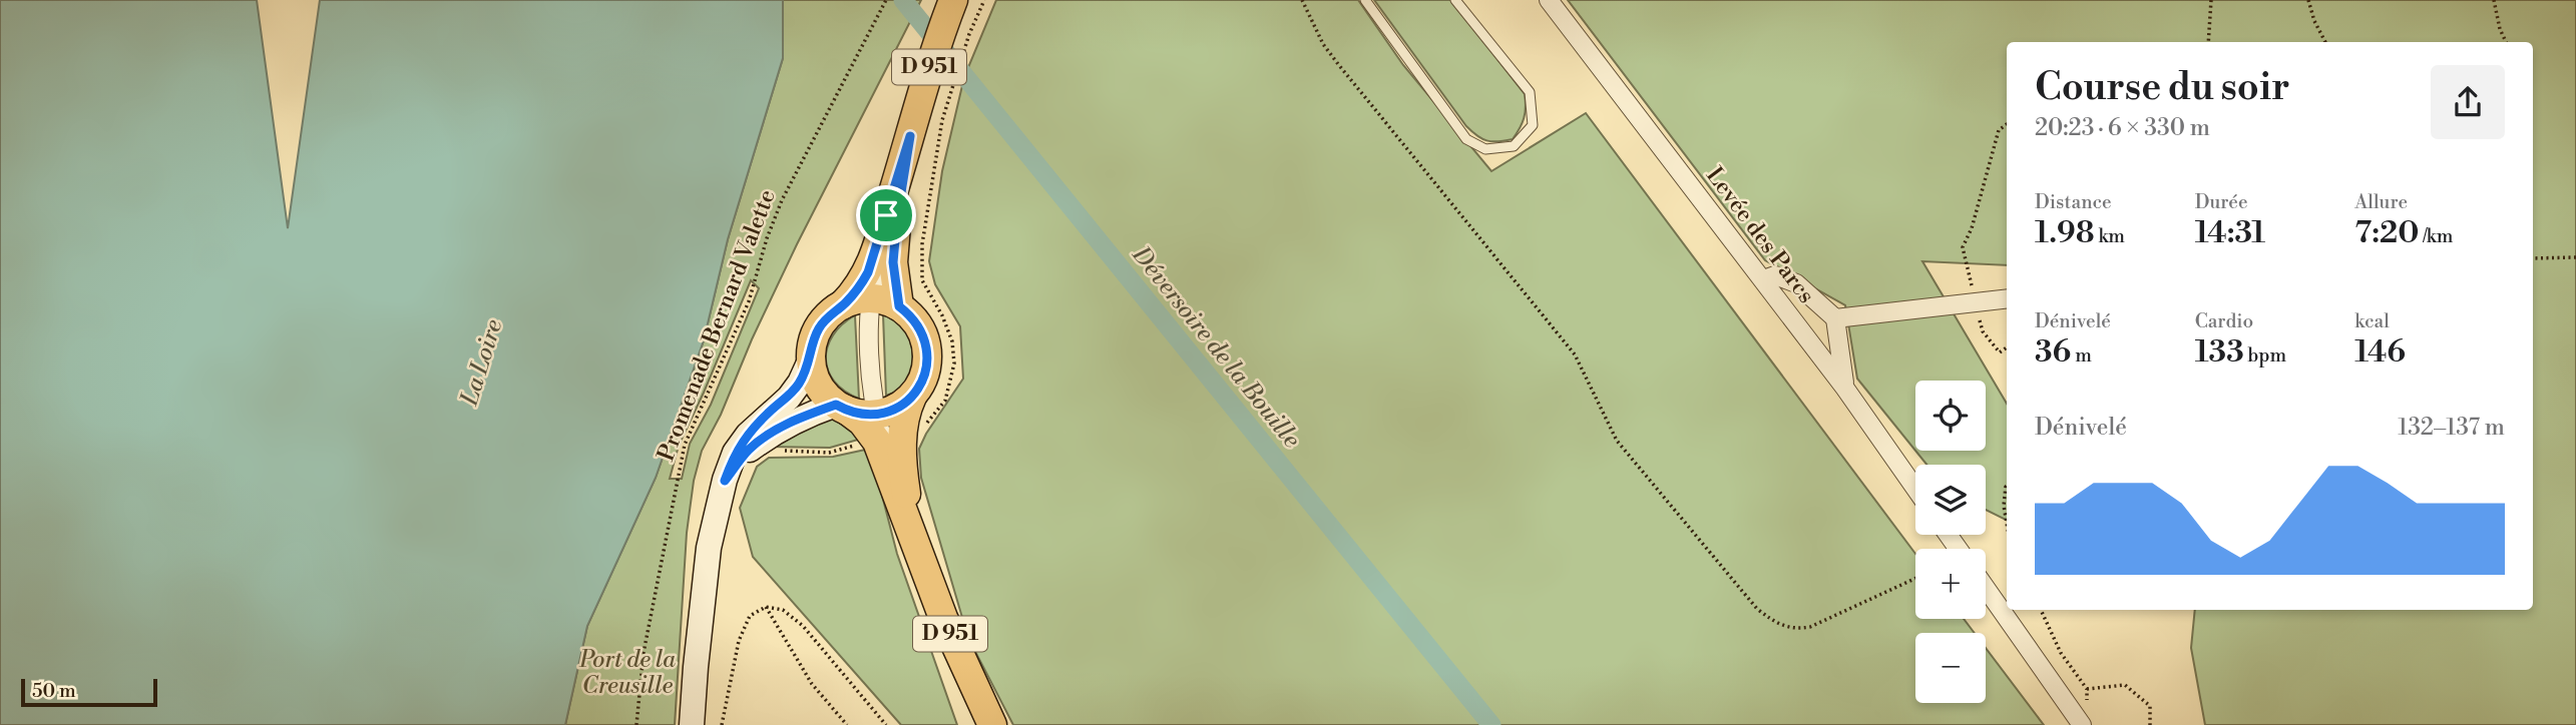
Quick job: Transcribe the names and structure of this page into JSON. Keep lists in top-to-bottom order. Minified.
{"streets":{"main road":["D 951"],"street":["Levée des Parcs"],"path":["Promenade Bernard Valette"]},"water":["Déversoire de la Bouille","La Loire"],"parks":["Port de la Creusille"],"scale_bar":"50 m","page":{"heading":["Course du soir","20:23 · 6 × 330 m"],"stats":[["Distance","1.98 km"],["Durée","14:31"],["Allure","7:20 /km"],["Dénivelé","36 m"],["Cardio","133 bpm"],["kcal","146"]],"map_buttons":["+","−"],"chart":["Dénivelé","132–137 m"],"scale":"50 m"}}
